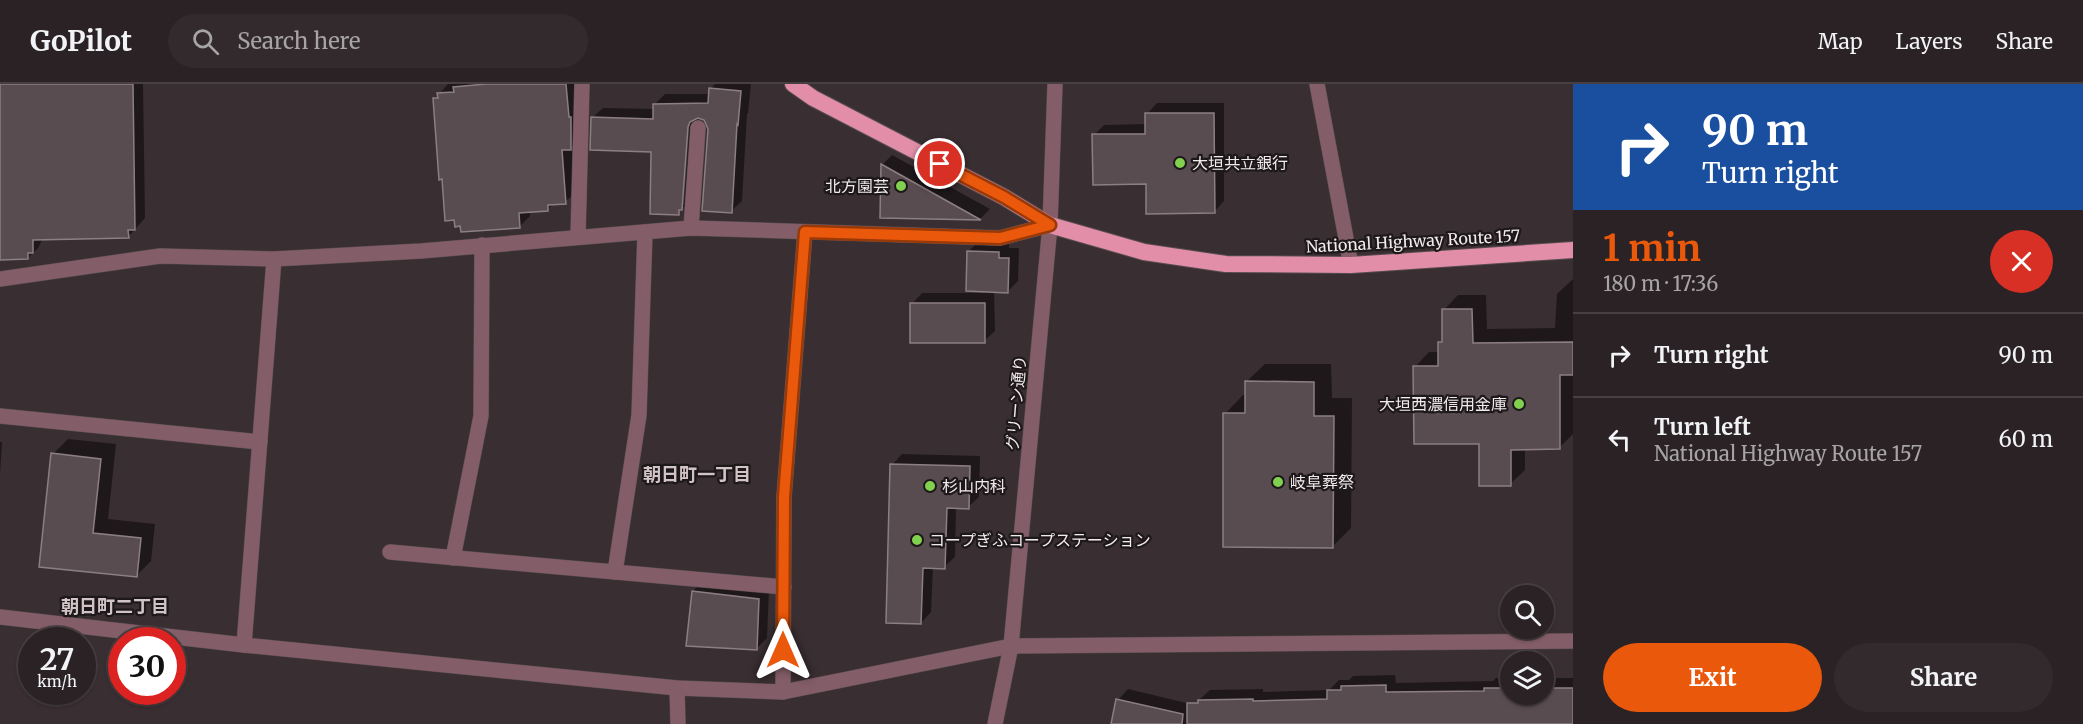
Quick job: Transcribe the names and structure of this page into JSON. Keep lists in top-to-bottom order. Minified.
{"streets":{"highway":["National Highway Route 157"],"street":["グリーン通り"]},"crossings":[["National Highway Route 157","グリーン通り"]],"districts":["朝日町一丁目","朝日町二丁目"],"places":["大垣共立銀行","北方園芸","大垣西濃信用金庫","岐阜葬祭","杉山内科","コープぎふコープステーション"],"page":{"header":"GoPilot","search":"Search here","nav":["Map","Layers","Share"],"turn":["90 m","Turn right"],"heading":["1 min","180 m · 17:36"],"list":[{"name":"Turn right","value":"90 m"},{"name":"Turn left","note":"National Highway Route 157","value":"60 m"}],"speed":"27 km/h","limit":"30","buttons":["Exit","Share"]}}
